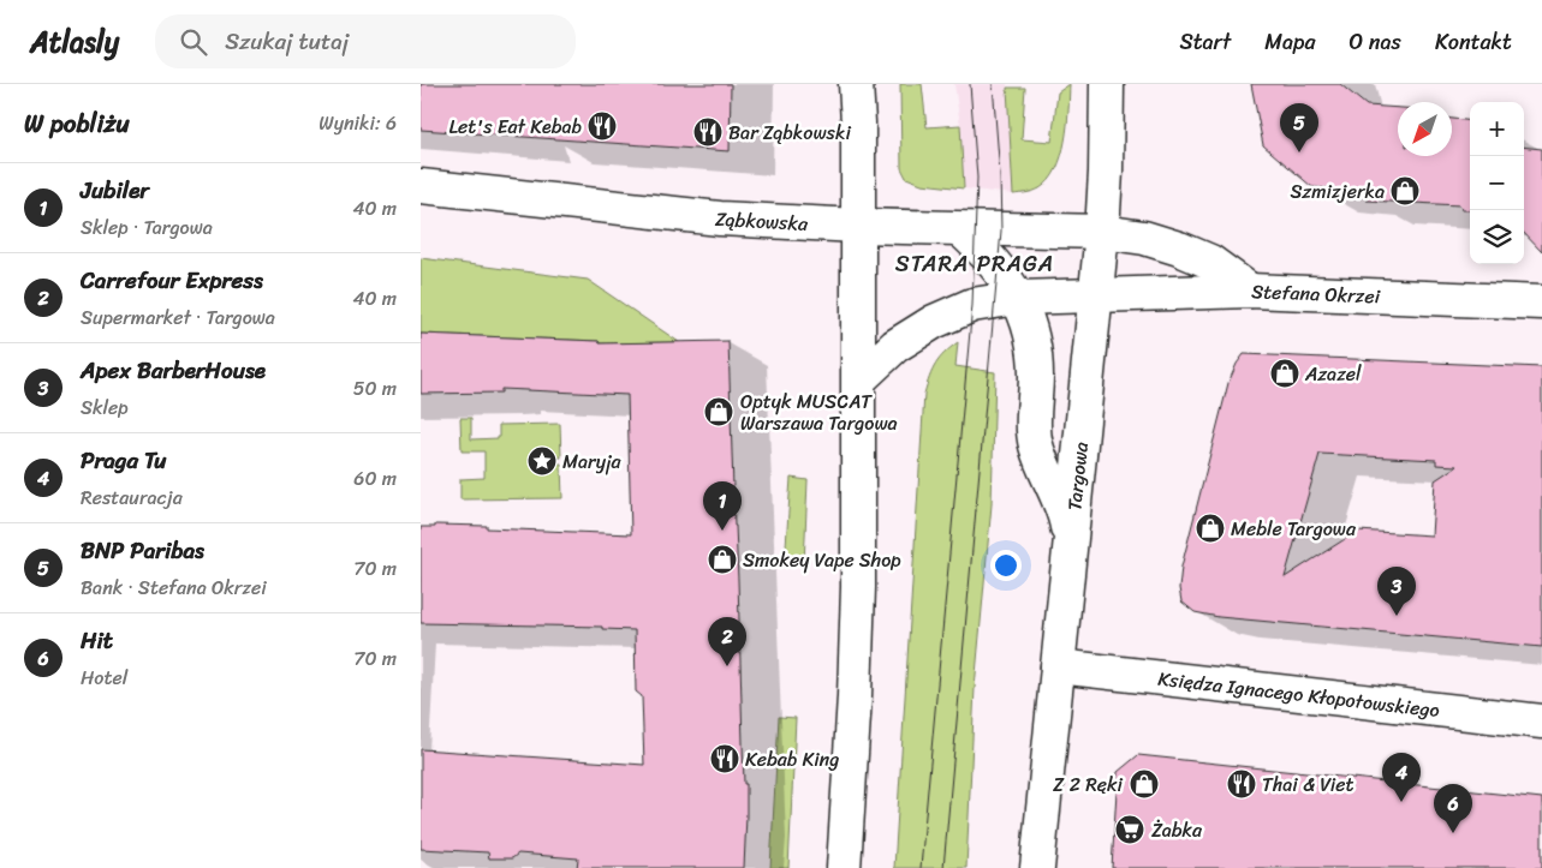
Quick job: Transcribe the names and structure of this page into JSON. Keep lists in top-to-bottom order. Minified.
{"streets":{"street":["Ząbkowska","Stefana Okrzei","Targowa","Księdza Ignacego Kłopotowskiego"]},"crossings":[["Ząbkowska","Stefana Okrzei"],["Ząbkowska","Targowa"],["Stefana Okrzei","Targowa"],["Targowa","Księdza Ignacego Kłopotowskiego"]],"districts":["STARA PRAGA"],"places":{"restaurant":["Let's Eat Kebab","Bar Ząbkowski","Kebab King","Thai & Viet"],"shop":["Szmizjerka","Azazel","Optyk MUSCAT Warszawa Targowa","Meble Targowa","Smokey Vape Shop","Z 2 Ręki"],"place":["Maryja"],"supermarket":["Żabka"]},"north":"bottom left","page":{"header":"Atlasly","search":"Szukaj tutaj","nav":["Start","Mapa","O nas","Kontakt"],"heading":["W pobliżu","Wyniki: 6"],"map_buttons":["+","−"],"pins":["5","1","3","2","4","6"],"list":[{"mark":"1","name":"Jubiler","note":"Sklep · Targowa","value":"40 m"},{"mark":"2","name":"Carrefour Express","note":"Supermarket · Targowa","value":"40 m"},{"mark":"3","name":"Apex BarberHouse","note":"Sklep","value":"50 m"},{"mark":"4","name":"Praga Tu","note":"Restauracja","value":"60 m"},{"mark":"5","name":"BNP Paribas","note":"Bank · Stefana Okrzei","value":"70 m"},{"mark":"6","name":"Hit","note":"Hotel","value":"70 m"}]}}
